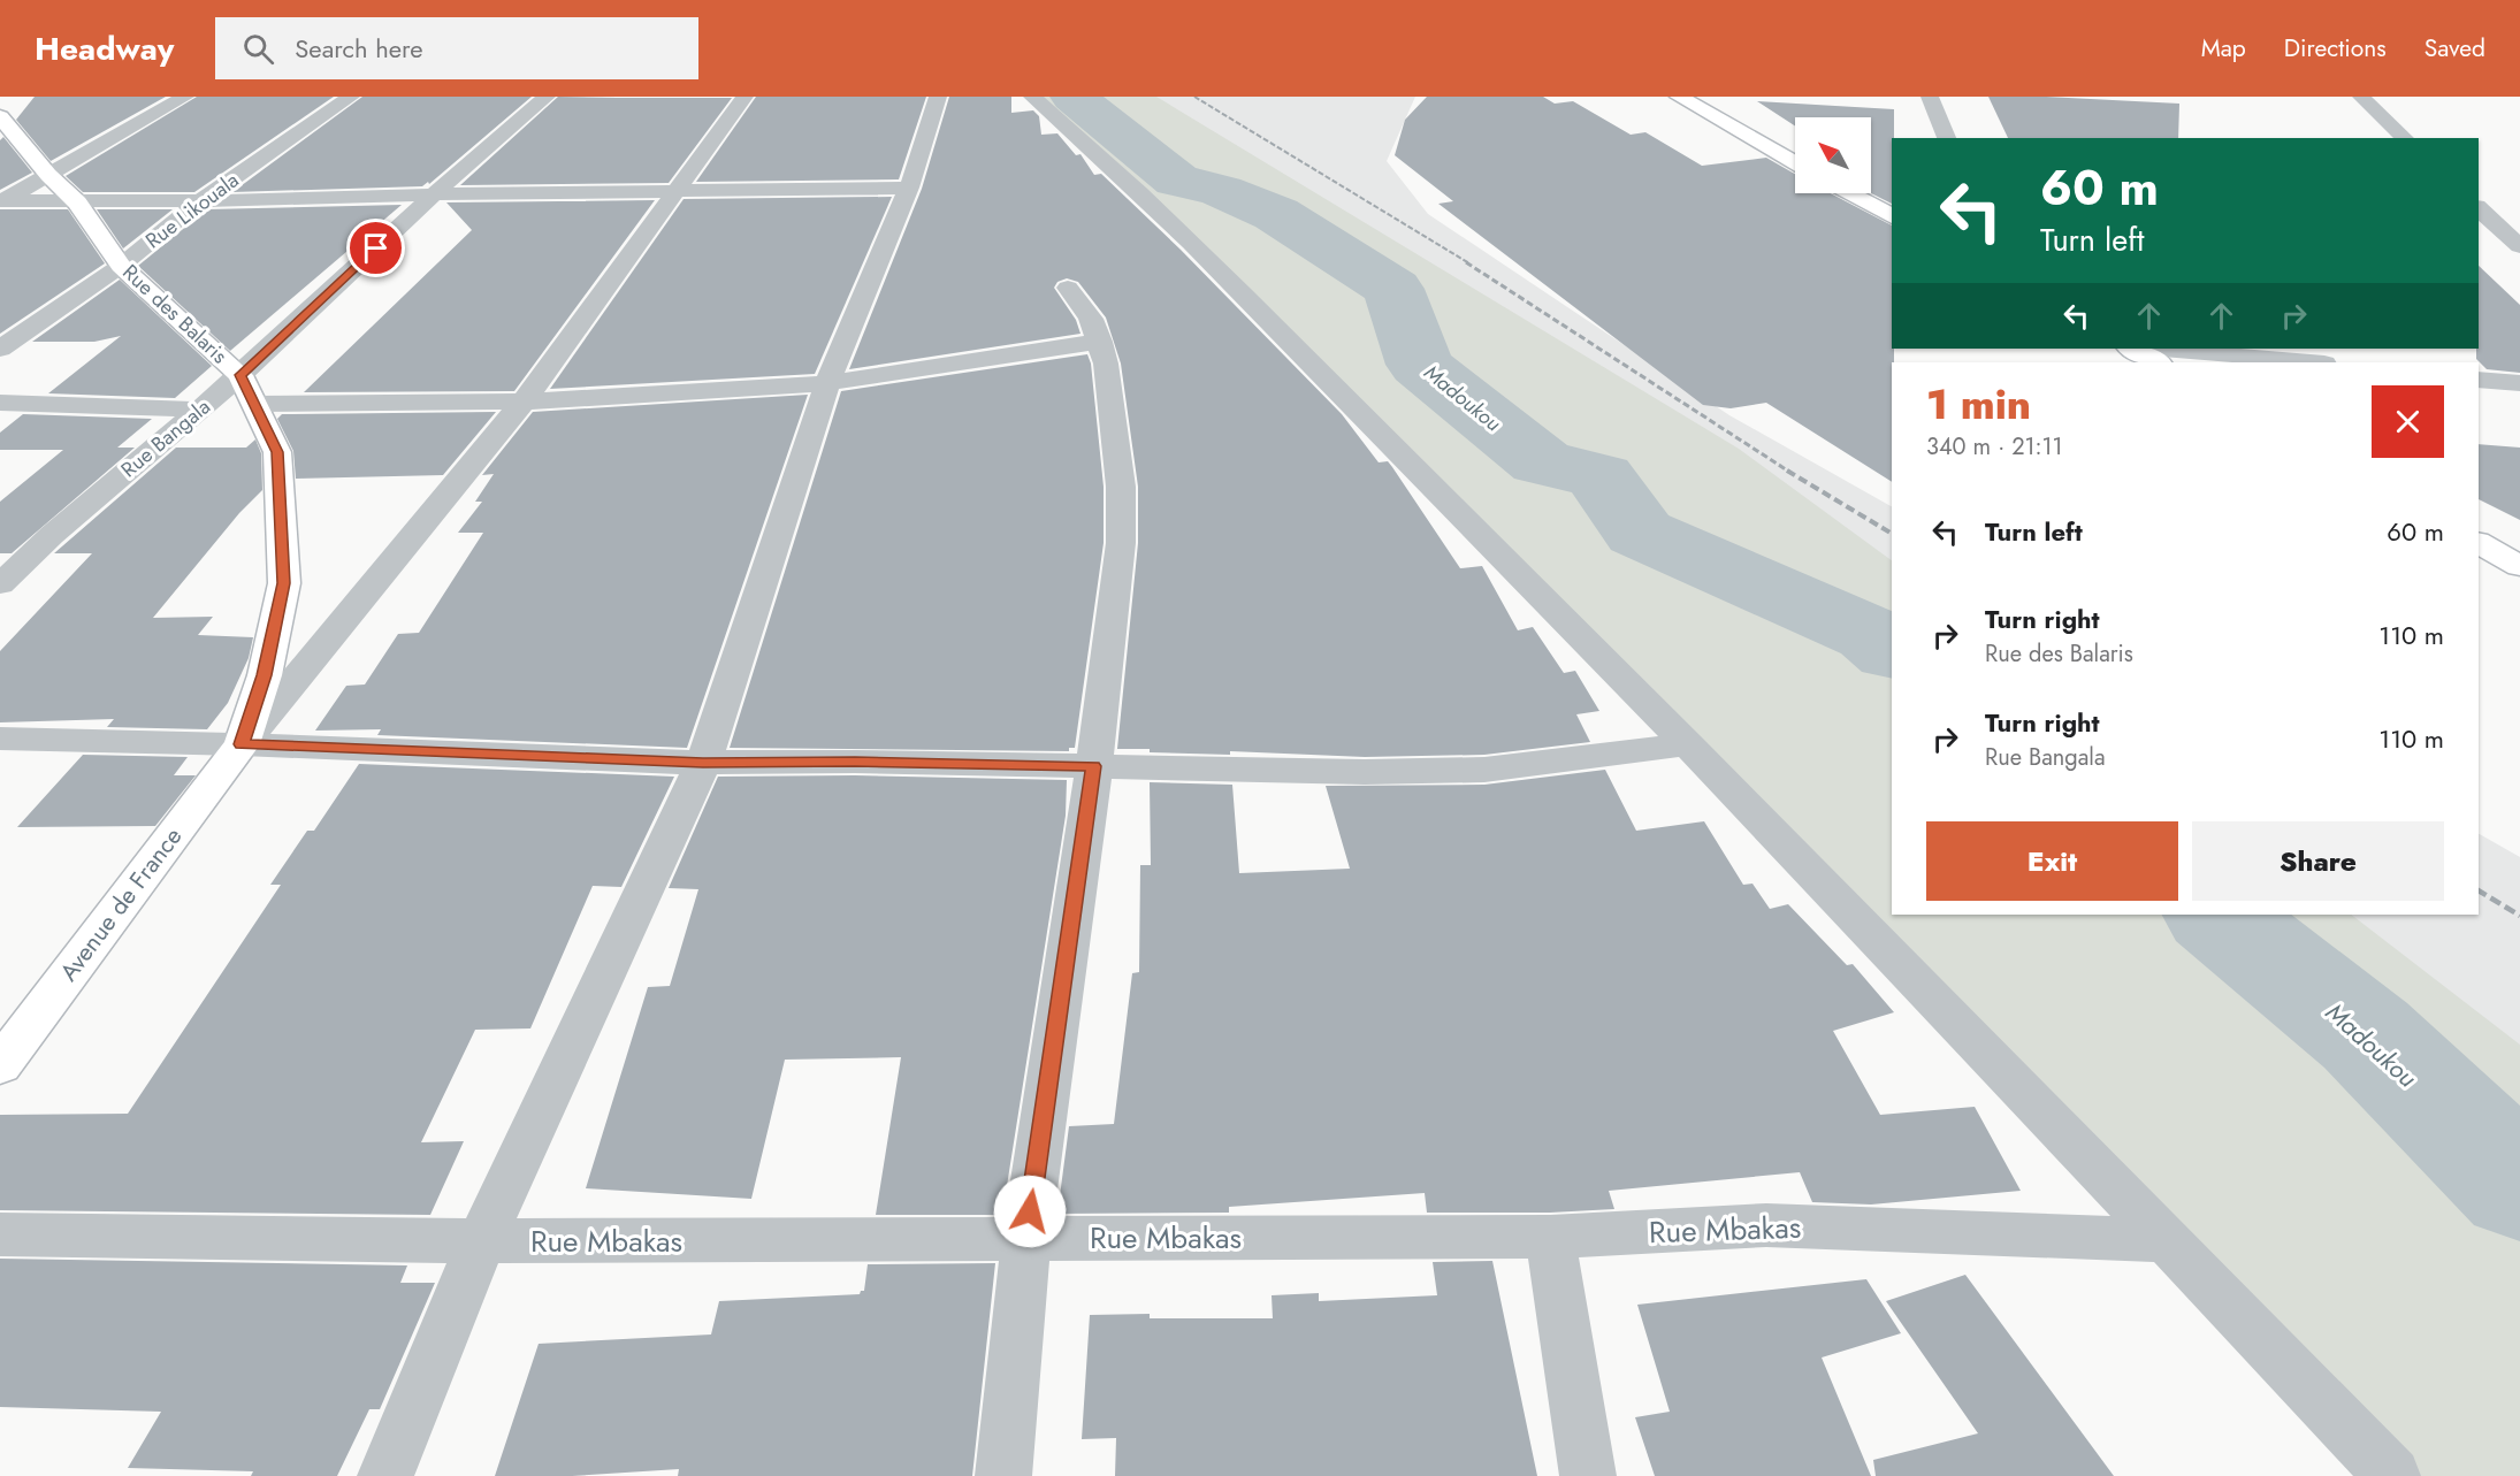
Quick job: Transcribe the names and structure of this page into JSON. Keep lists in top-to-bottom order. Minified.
{"streets":{"main road":["Rue des Balaris","Avenue de France"],"street":["Rue Likouala","Rue Bangala","Rue Mbakas"]},"crossings":[["Rue Likouala","Rue des Balaris"],["Rue des Balaris","Rue Bangala"],["Rue des Balaris","Avenue de France"]],"water":["Madoukou"],"north":"top left","page":{"header":"Headway","search":"Search here","nav":["Map","Directions","Saved"],"turn":["60 m","Turn left"],"heading":["1 min","340 m · 21:11"],"list":[{"name":"Turn left","value":"60 m"},{"name":"Turn right","note":"Rue des Balaris","value":"110 m"},{"name":"Turn right","note":"Rue Bangala","value":"110 m"}],"buttons":["Exit","Share"]}}
